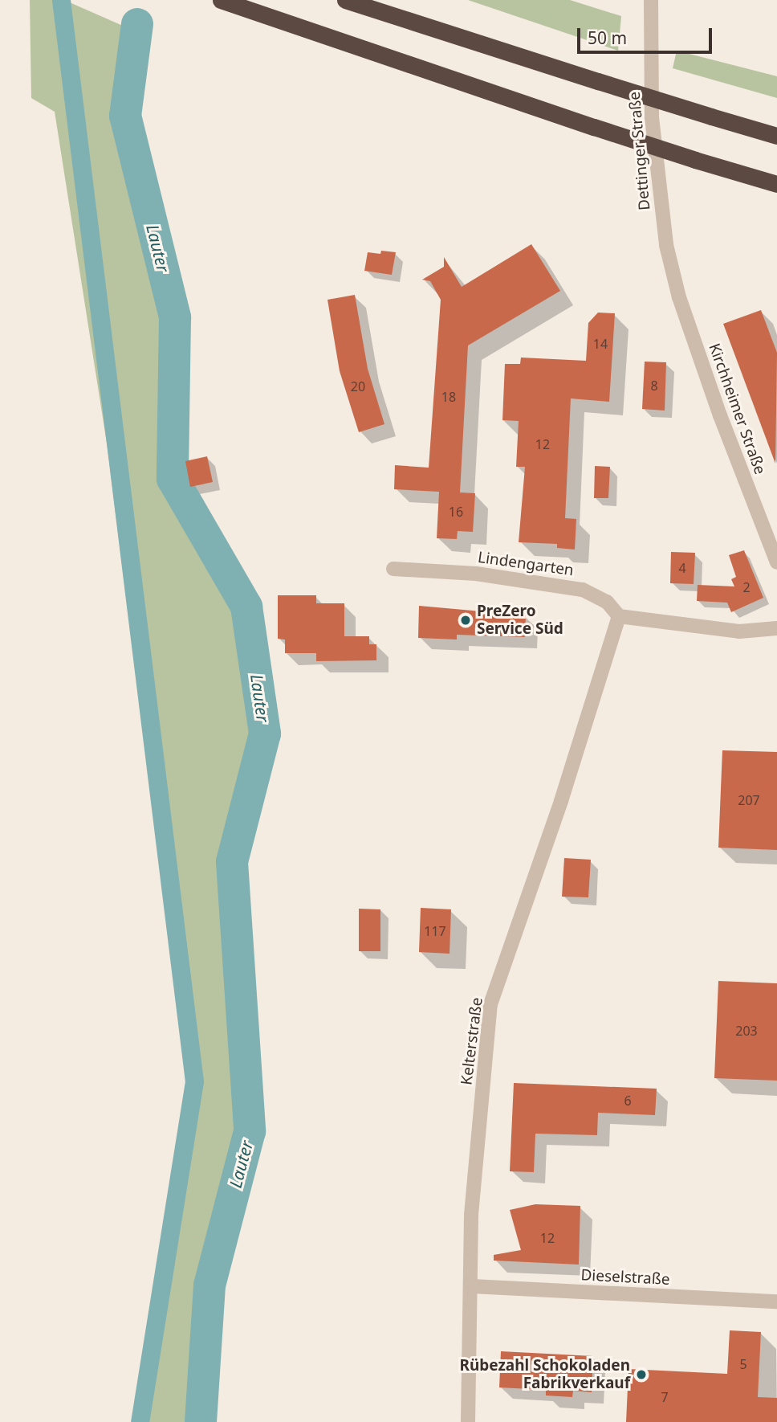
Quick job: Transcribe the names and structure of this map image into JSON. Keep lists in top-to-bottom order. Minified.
{"streets":{"street":["Dettinger Straße","Kirchheimer Straße","Lindengarten","Kelterstraße","Dieselstraße"]},"crossings":[["Dettinger Straße","Kirchheimer Straße"],["Lindengarten","Kelterstraße"],["Kelterstraße","Dieselstraße"]],"water":["Lauter"],"places":["PreZero Service Süd","Rübezahl Schokoladen Fabrikverkauf"],"house_numbers":["14","8","20","18","12","16","4","2","207","117","203","6","12","5","7"],"scale_bar":"50 m"}
